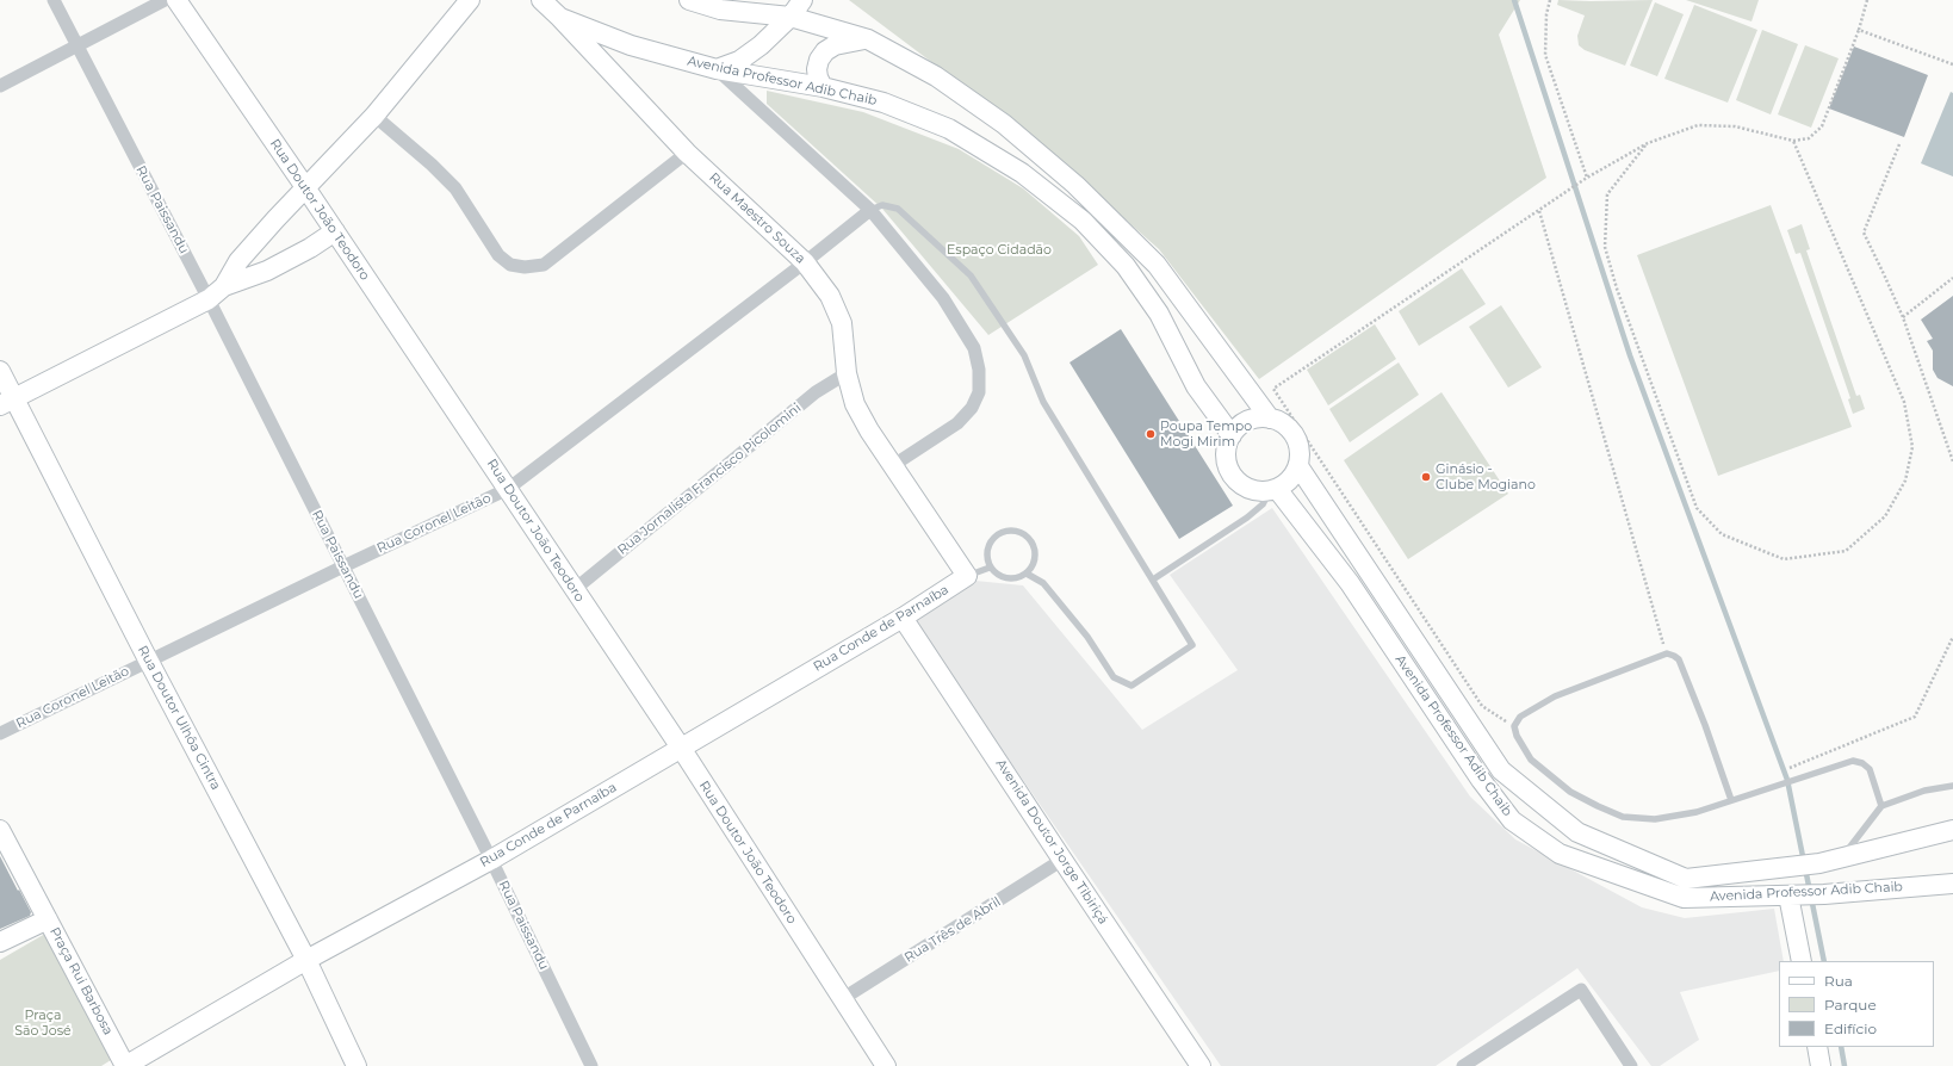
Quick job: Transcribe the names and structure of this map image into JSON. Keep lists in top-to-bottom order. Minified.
{"streets":{"street":["Avenida Professor Adib Chaib","Rua Paissandu","Rua Doutor João Teodoro","Rua Maestro Souza","Rua Jornalista Francisco Picolomini","Rua Coronel Leitão","Rua Conde de Parnaíba","Rua Doutor Ulhôa Cintra","Avenida Doutor Jorge Tibiriçá","Rua Três de Abril","Praça Rui Barbosa"]},"crossings":[["Avenida Professor Adib Chaib","Rua Maestro Souza"],["Rua Paissandu","Rua Coronel Leitão"],["Rua Paissandu","Rua Conde de Parnaíba"],["Rua Doutor João Teodoro","Rua Jornalista Francisco Picolomini"],["Rua Doutor João Teodoro","Rua Coronel Leitão"],["Rua Doutor João Teodoro","Rua Conde de Parnaíba"],["Rua Doutor João Teodoro","Rua Três de Abril"],["Rua Maestro Souza","Rua Jornalista Francisco Picolomini"],["Rua Maestro Souza","Rua Coronel Leitão"],["Rua Maestro Souza","Rua Conde de Parnaíba"],["Rua Coronel Leitão","Rua Doutor Ulhôa Cintra"],["Rua Conde de Parnaíba","Rua Doutor Ulhôa Cintra"],["Rua Conde de Parnaíba","Avenida Doutor Jorge Tibiriçá"],["Rua Conde de Parnaíba","Praça Rui Barbosa"],["Avenida Doutor Jorge Tibiriçá","Rua Três de Abril"]],"parks":["Espaço Cidadão","Praça São José"],"places":["Poupa Tempo Mogi Mirim","Ginásio - Clube Mogiano"],"legend":["Rua","Parque","Edifício"]}
